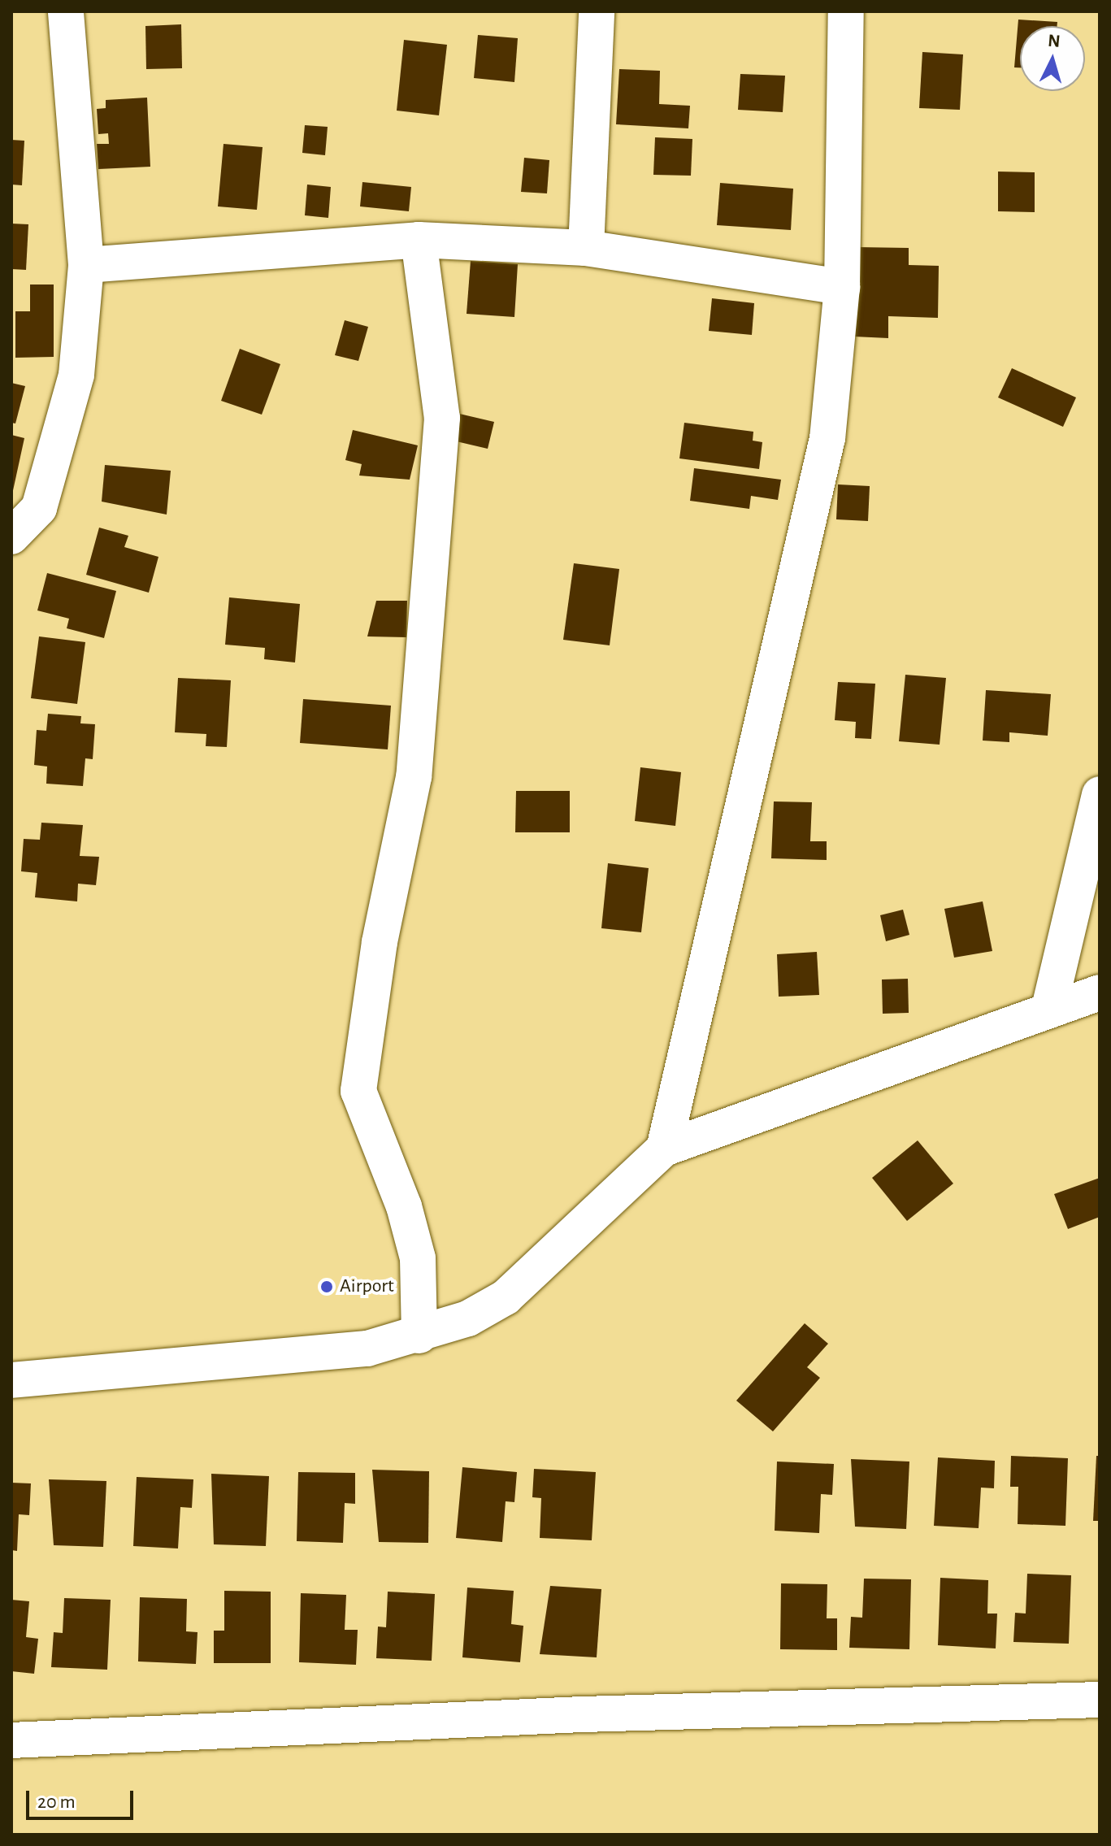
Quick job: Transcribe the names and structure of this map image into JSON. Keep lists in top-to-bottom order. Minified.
{"places":["Airport"],"scale_bar":"20 m","north":"top"}
